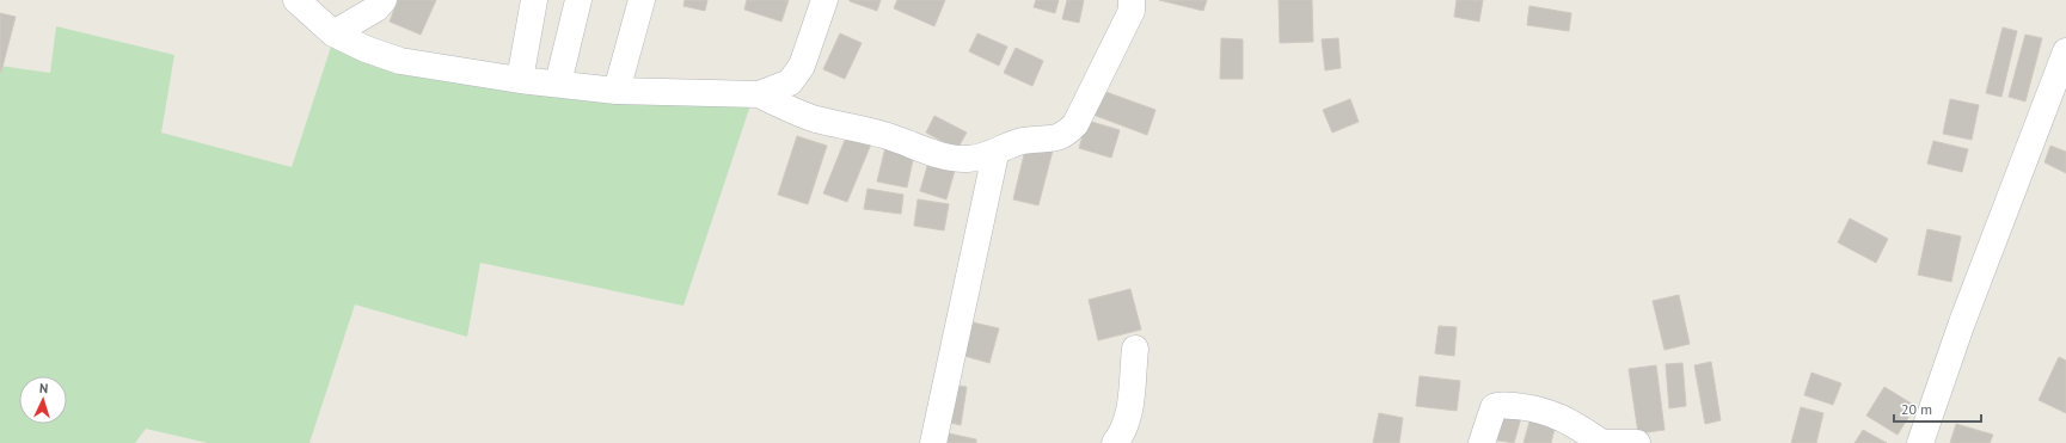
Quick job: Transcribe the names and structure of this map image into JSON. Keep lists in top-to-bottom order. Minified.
{"scale_bar":"20 m","north":"top"}
